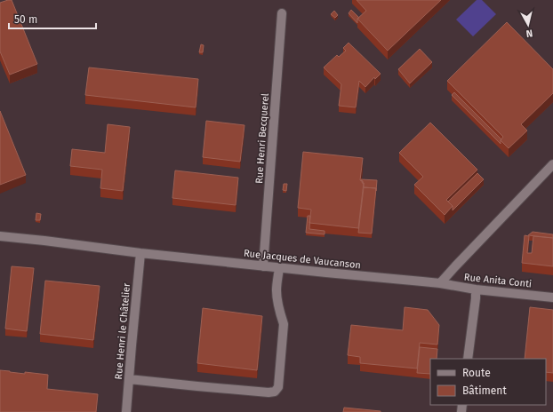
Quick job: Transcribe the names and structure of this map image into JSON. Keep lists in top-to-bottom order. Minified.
{"streets":{"street":["Rue Henri Becquerel","Rue Jacques de Vaucanson","Rue Anita Conti","Rue Henri le Châtelier"]},"crossings":[["Rue Henri Becquerel","Rue Jacques de Vaucanson"],["Rue Jacques de Vaucanson","Rue Anita Conti"],["Rue Jacques de Vaucanson","Rue Henri le Châtelier"]],"legend":["Route","Bâtiment"],"scale_bar":"50 m","north":"bottom"}
